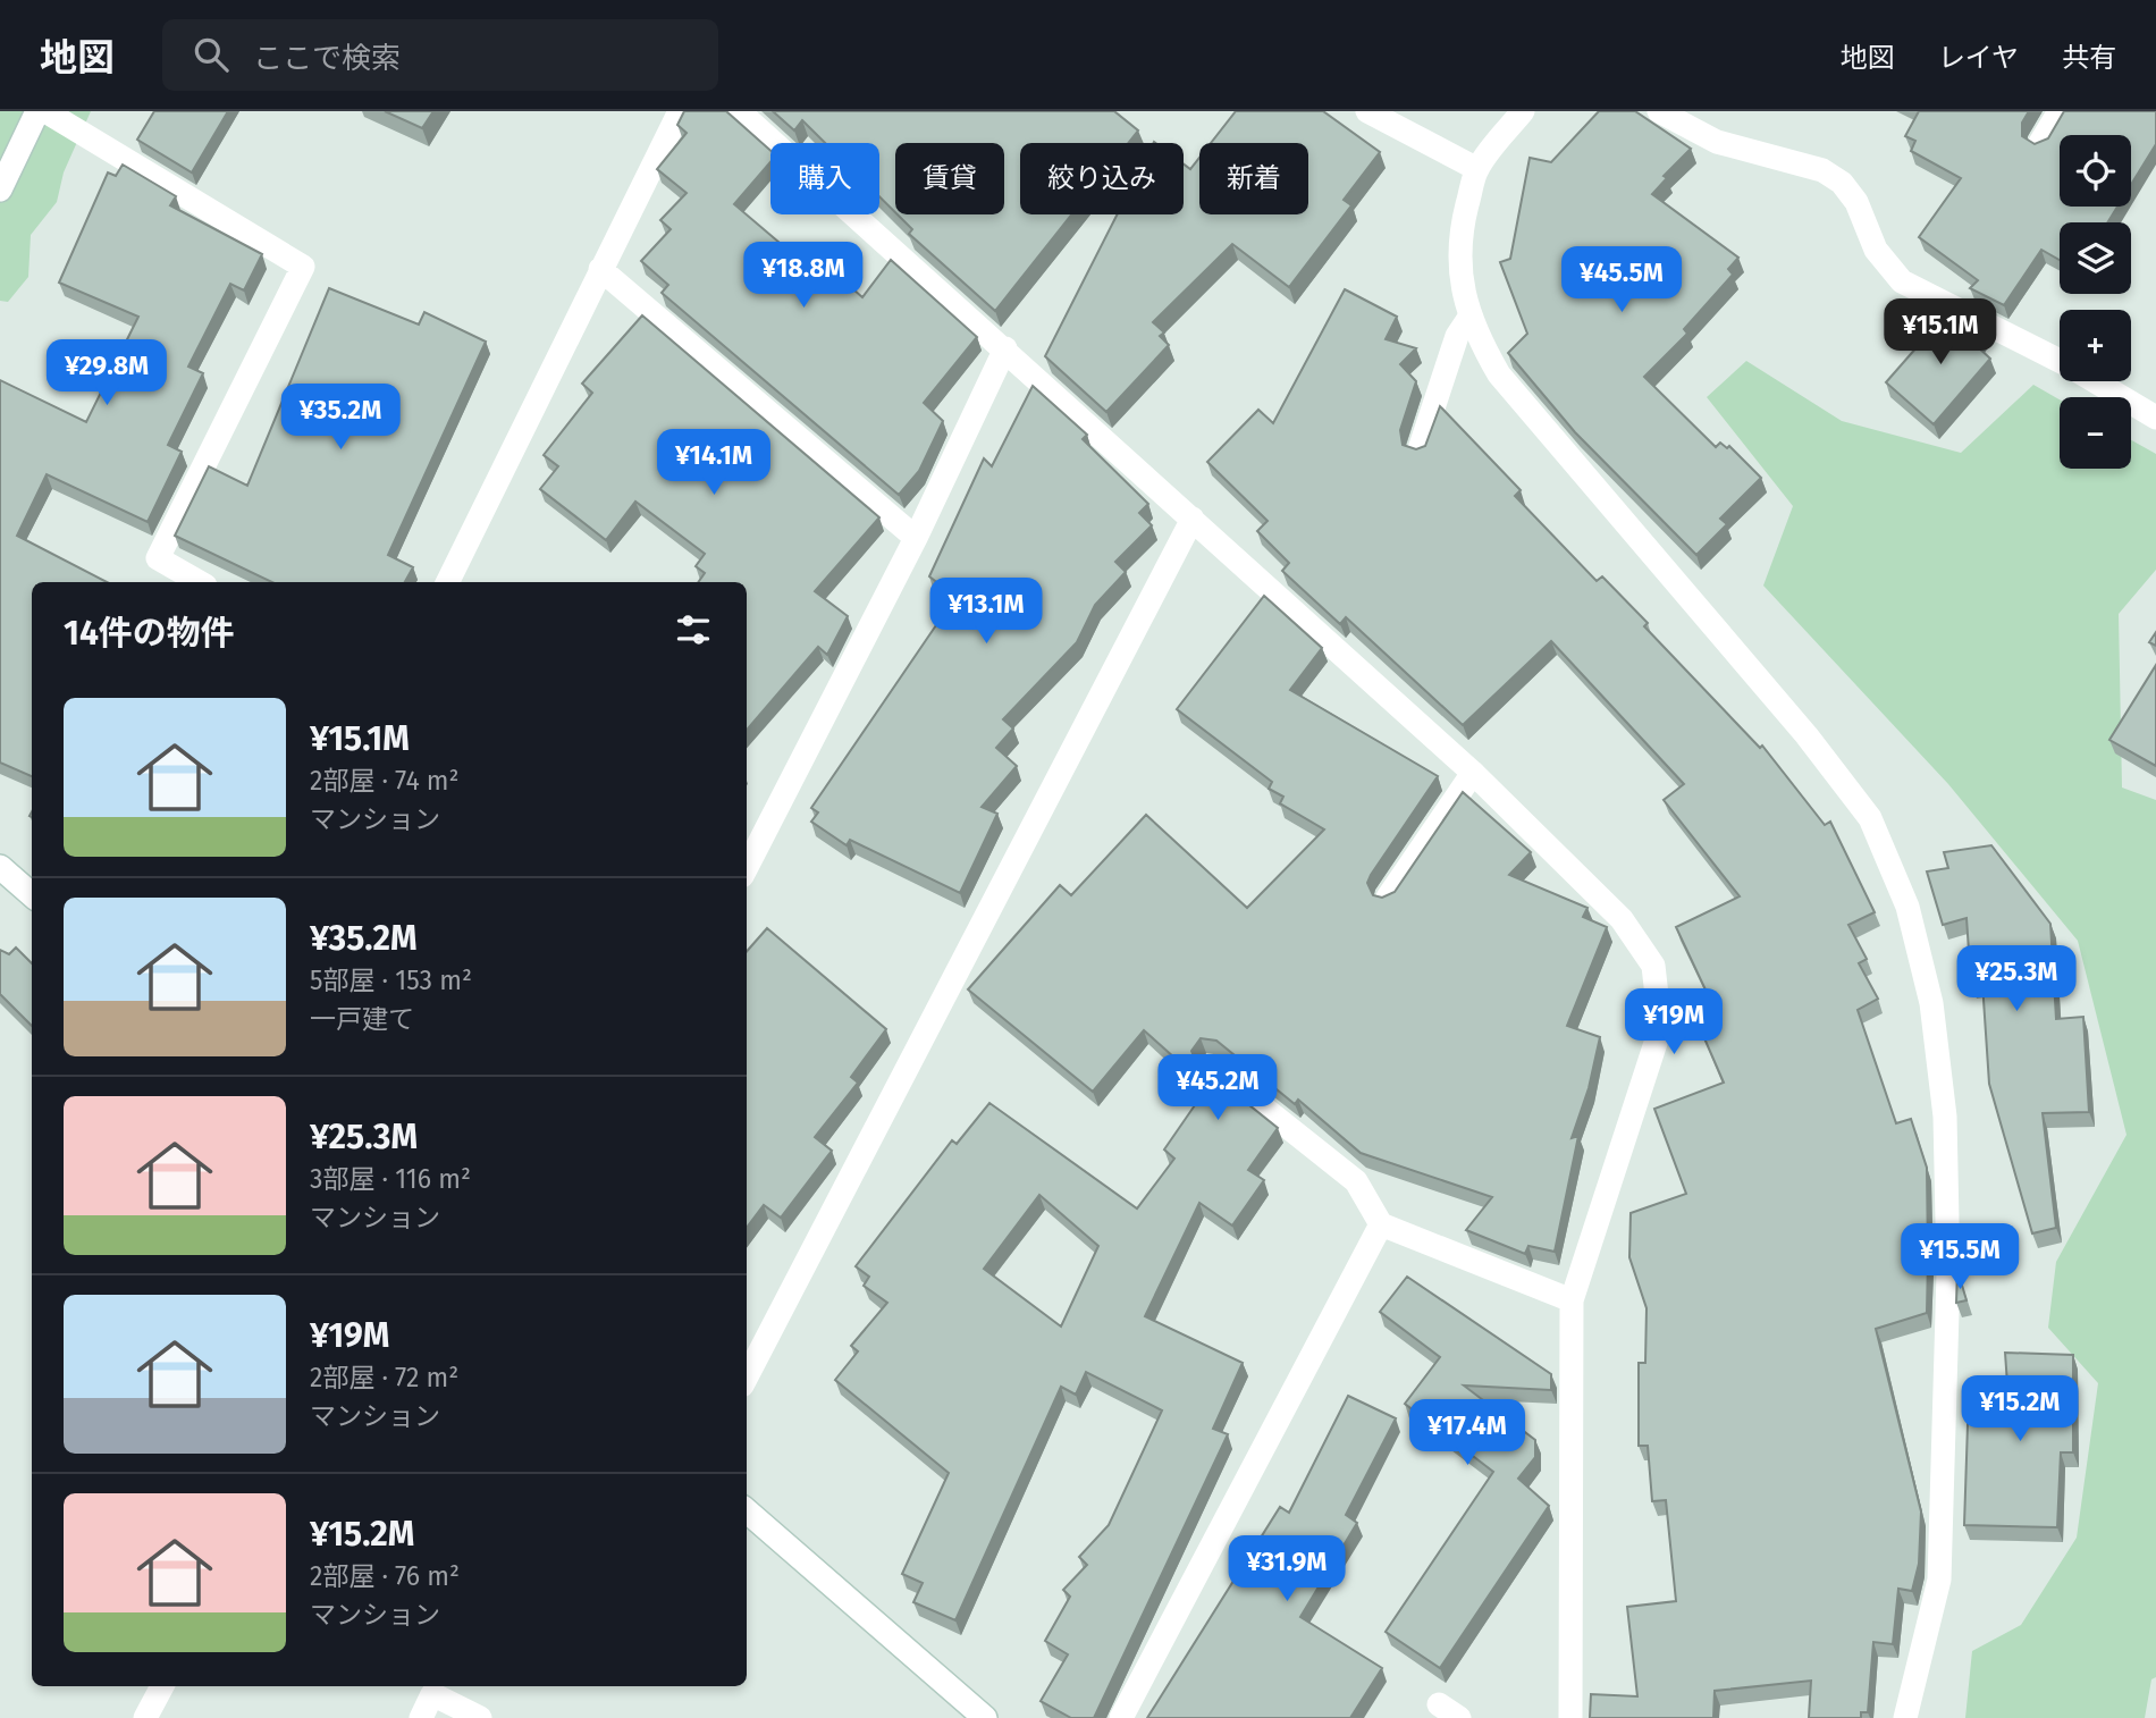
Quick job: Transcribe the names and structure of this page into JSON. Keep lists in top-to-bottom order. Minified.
{"page":{"header":"地図","search":"ここで検索","nav":["地図","レイヤ","共有"],"map_buttons":["+","−"],"chip":["購入","賃貸","絞り込み","新着"],"price":["¥18.8M","¥45.5M","¥15.1M","¥29.8M","¥35.2M","¥14.1M","¥13.1M","¥25.3M","¥19M","¥45.2M","¥15.5M","¥15.2M","¥17.4M","¥31.9M"],"heading":"14件の物件","list":[{"name":"¥15.1M","note":"2部屋 · 74 m² · マンション"},{"name":"¥35.2M","note":"5部屋 · 153 m² · 一戸建て"},{"name":"¥25.3M","note":"3部屋 · 116 m² · マンション"},{"name":"¥19M","note":"2部屋 · 72 m² · マンション"},{"name":"¥15.2M","note":"2部屋 · 76 m² · マンション"}]}}
